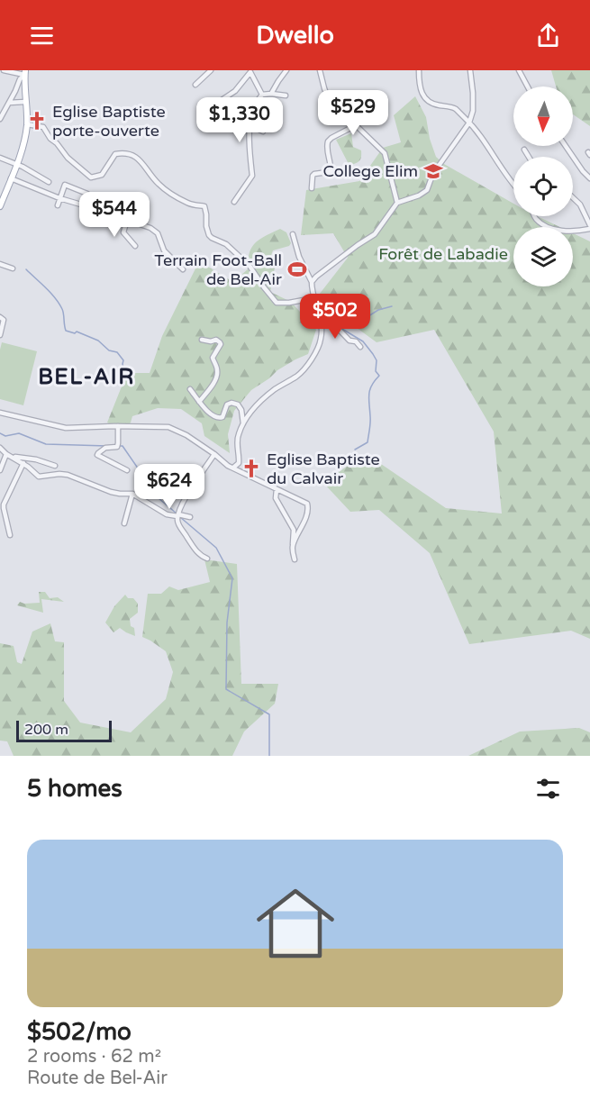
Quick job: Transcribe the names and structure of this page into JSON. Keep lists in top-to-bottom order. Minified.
{"districts":["BEL-AIR"],"parks":["Forêt de Labadie"],"places":{"church":["Eglise Baptiste porte-ouverte","Eglise Baptiste du Calvair"],"school or university":["College Elim"],"sports":["Terrain Foot-Ball de Bel-Air"]},"scale_bar":"200 m","north":"bottom","page":{"header":"Dwello","price":["$529","$1,330","$544","$502","$624"],"scale":"200 m","heading":"5 homes","list":[{"name":"$502/mo","note":"2 rooms · 62 m² · Route de Bel-Air"}]}}
